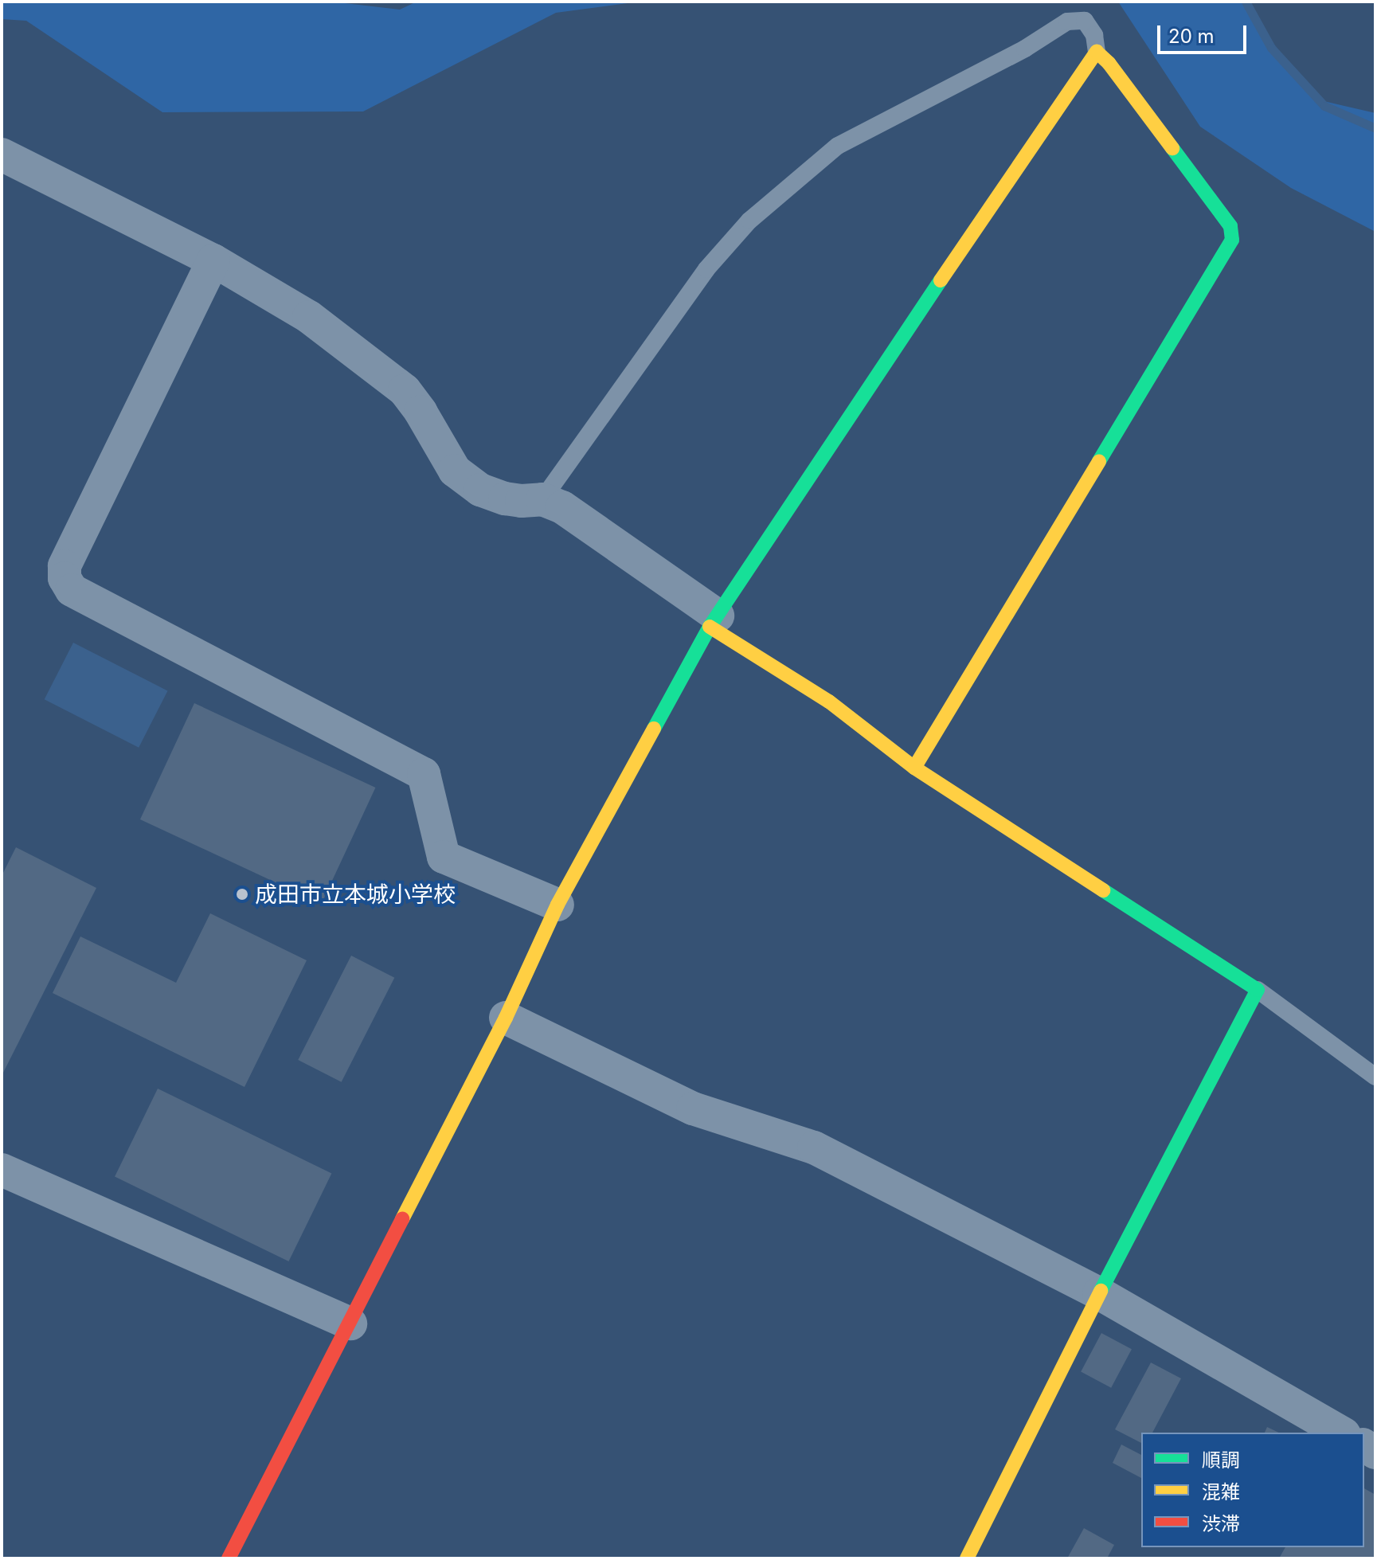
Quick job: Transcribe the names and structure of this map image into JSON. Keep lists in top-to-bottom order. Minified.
{"places":["成田市立本城小学校"],"legend":["順調","混雑","渋滞"],"scale_bar":"20 m"}
